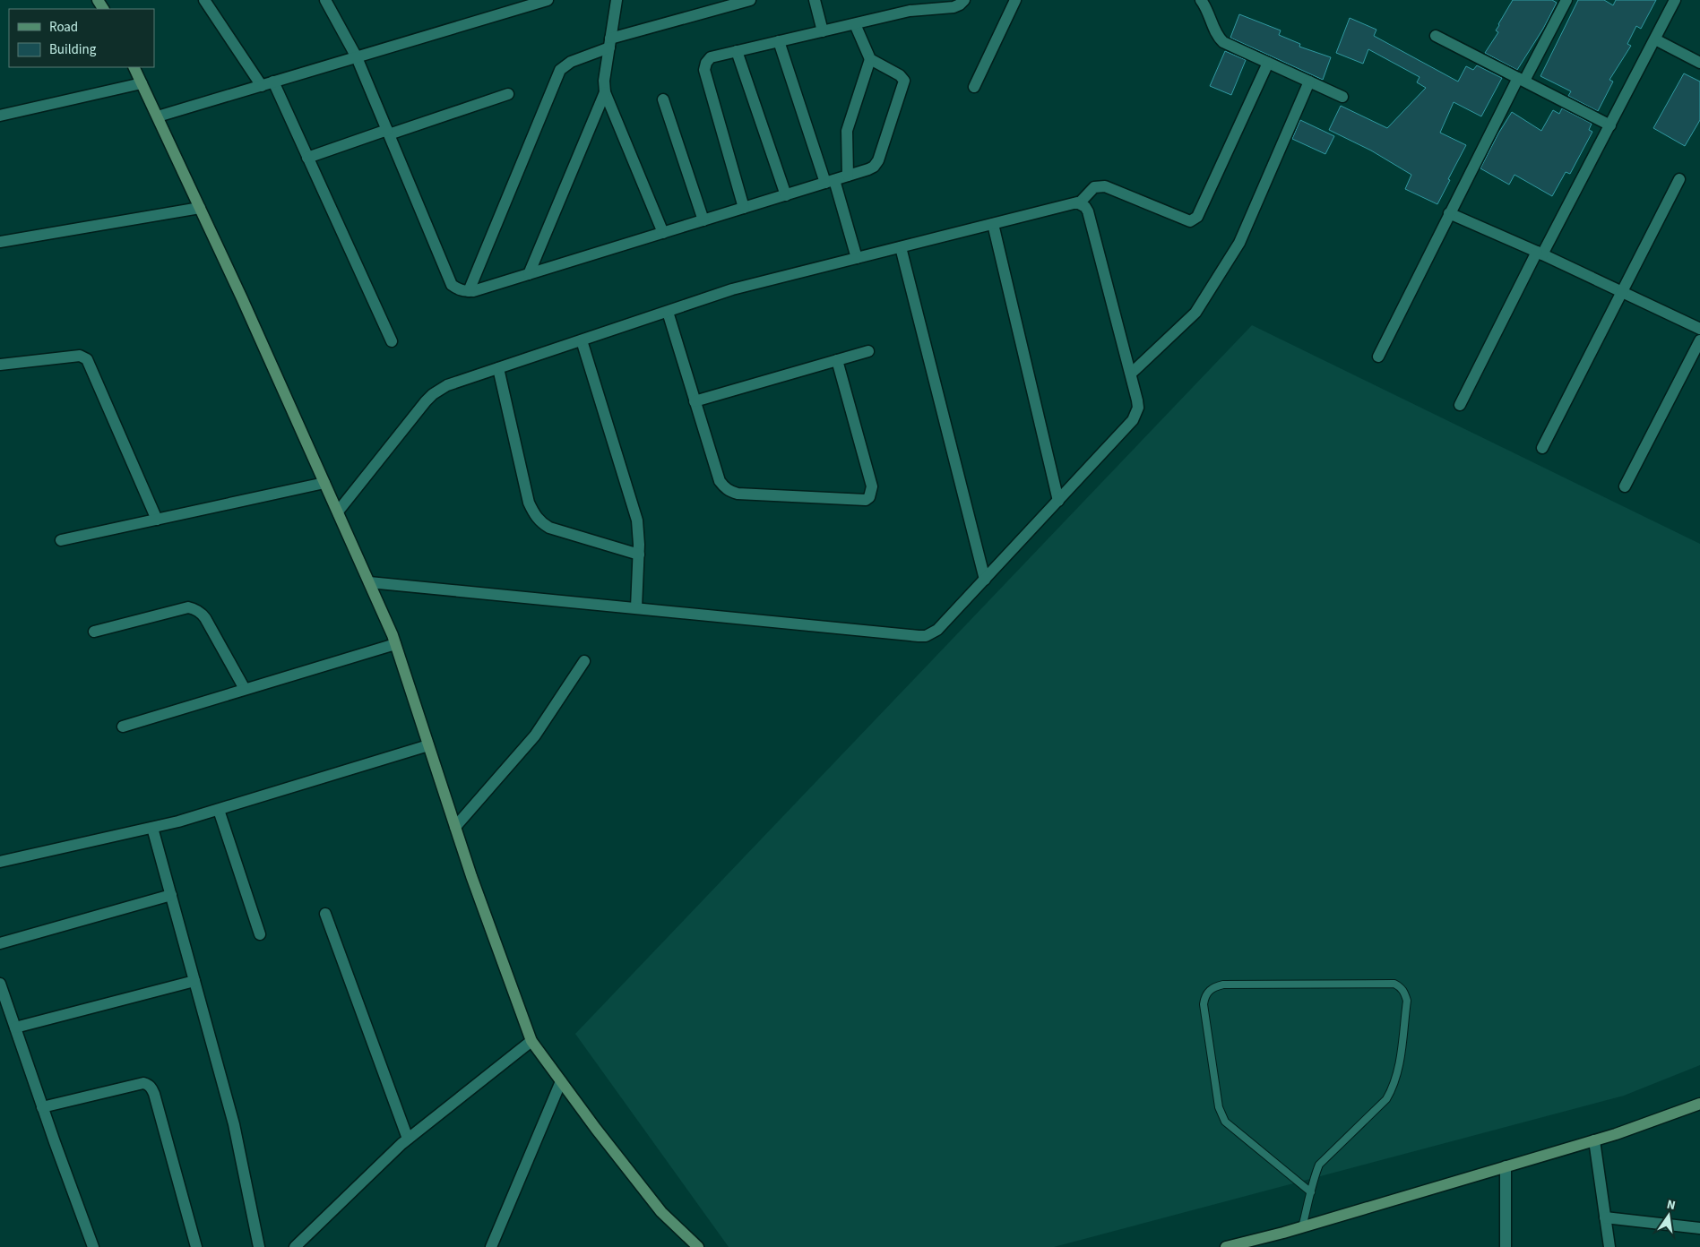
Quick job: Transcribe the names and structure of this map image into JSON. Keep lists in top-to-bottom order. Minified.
{"legend":["Road","Building"],"north":"top"}
